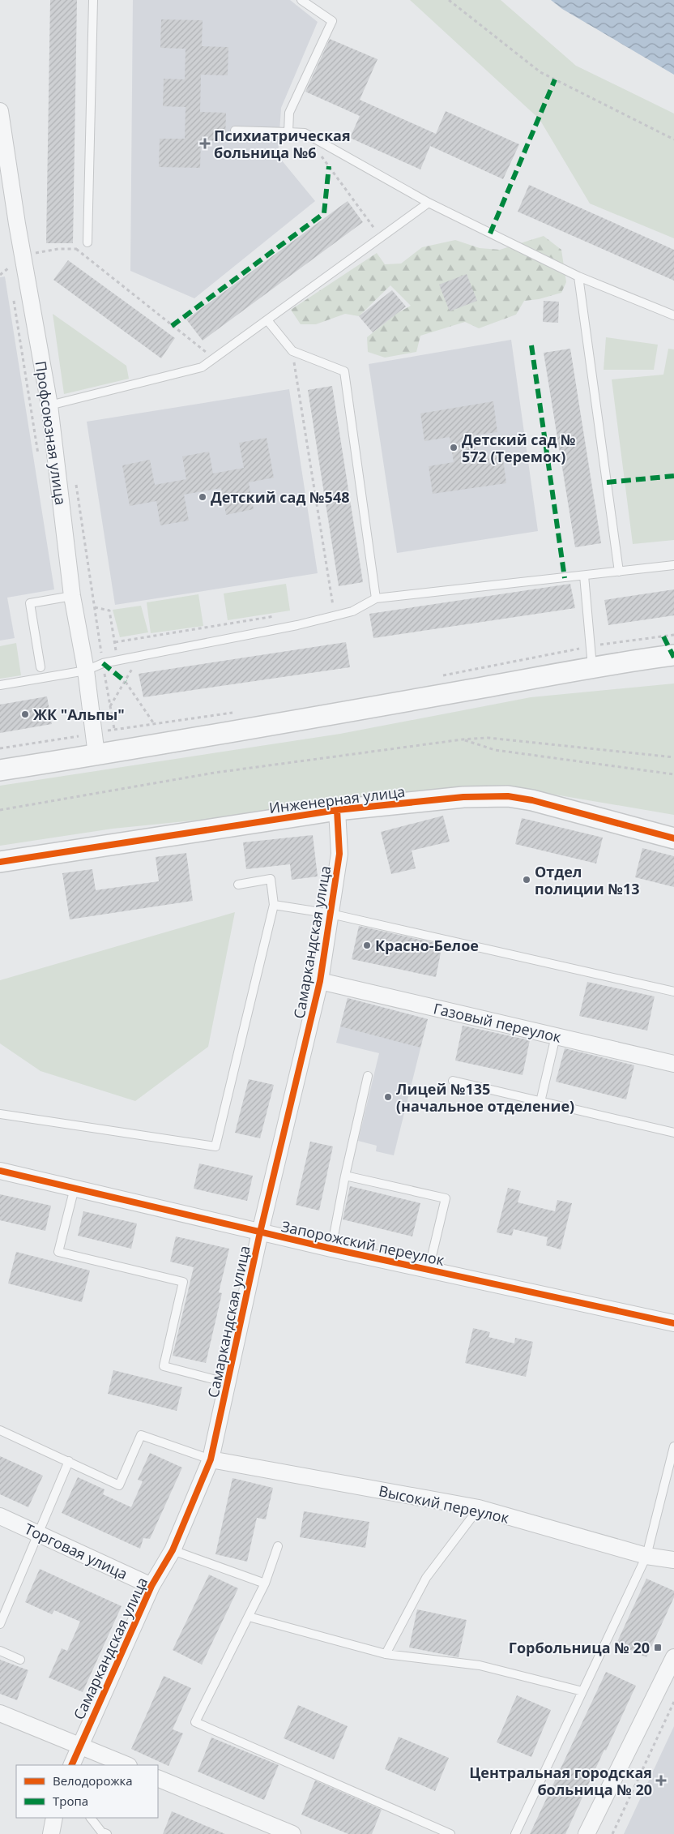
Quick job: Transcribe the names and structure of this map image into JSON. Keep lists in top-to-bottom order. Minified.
{"streets":{"street":["Профсоюзная улица","Инженерная улица","Самаркандская улица","Газовый переулок","Запорожский переулок","Высокий переулок","Торговая улица"]},"crossings":[["Инженерная улица","Самаркандская улица"],["Самаркандская улица","Газовый переулок"],["Самаркандская улица","Запорожский переулок"],["Самаркандская улица","Высокий переулок"],["Самаркандская улица","Торговая улица"]],"places":{"health":["Психиатрическая больница №6","Центральная городская больница № 20"],"other":["Детский сад № 572 (Теремок)","Детский сад №548","ЖК \"Альпы\"","Отдел полиции №13","Красно-Белое","Лицей №135 (начальное отделение)"],"transit":["Горбольница № 20"]},"legend":["Велодорожка","Тропа"]}
